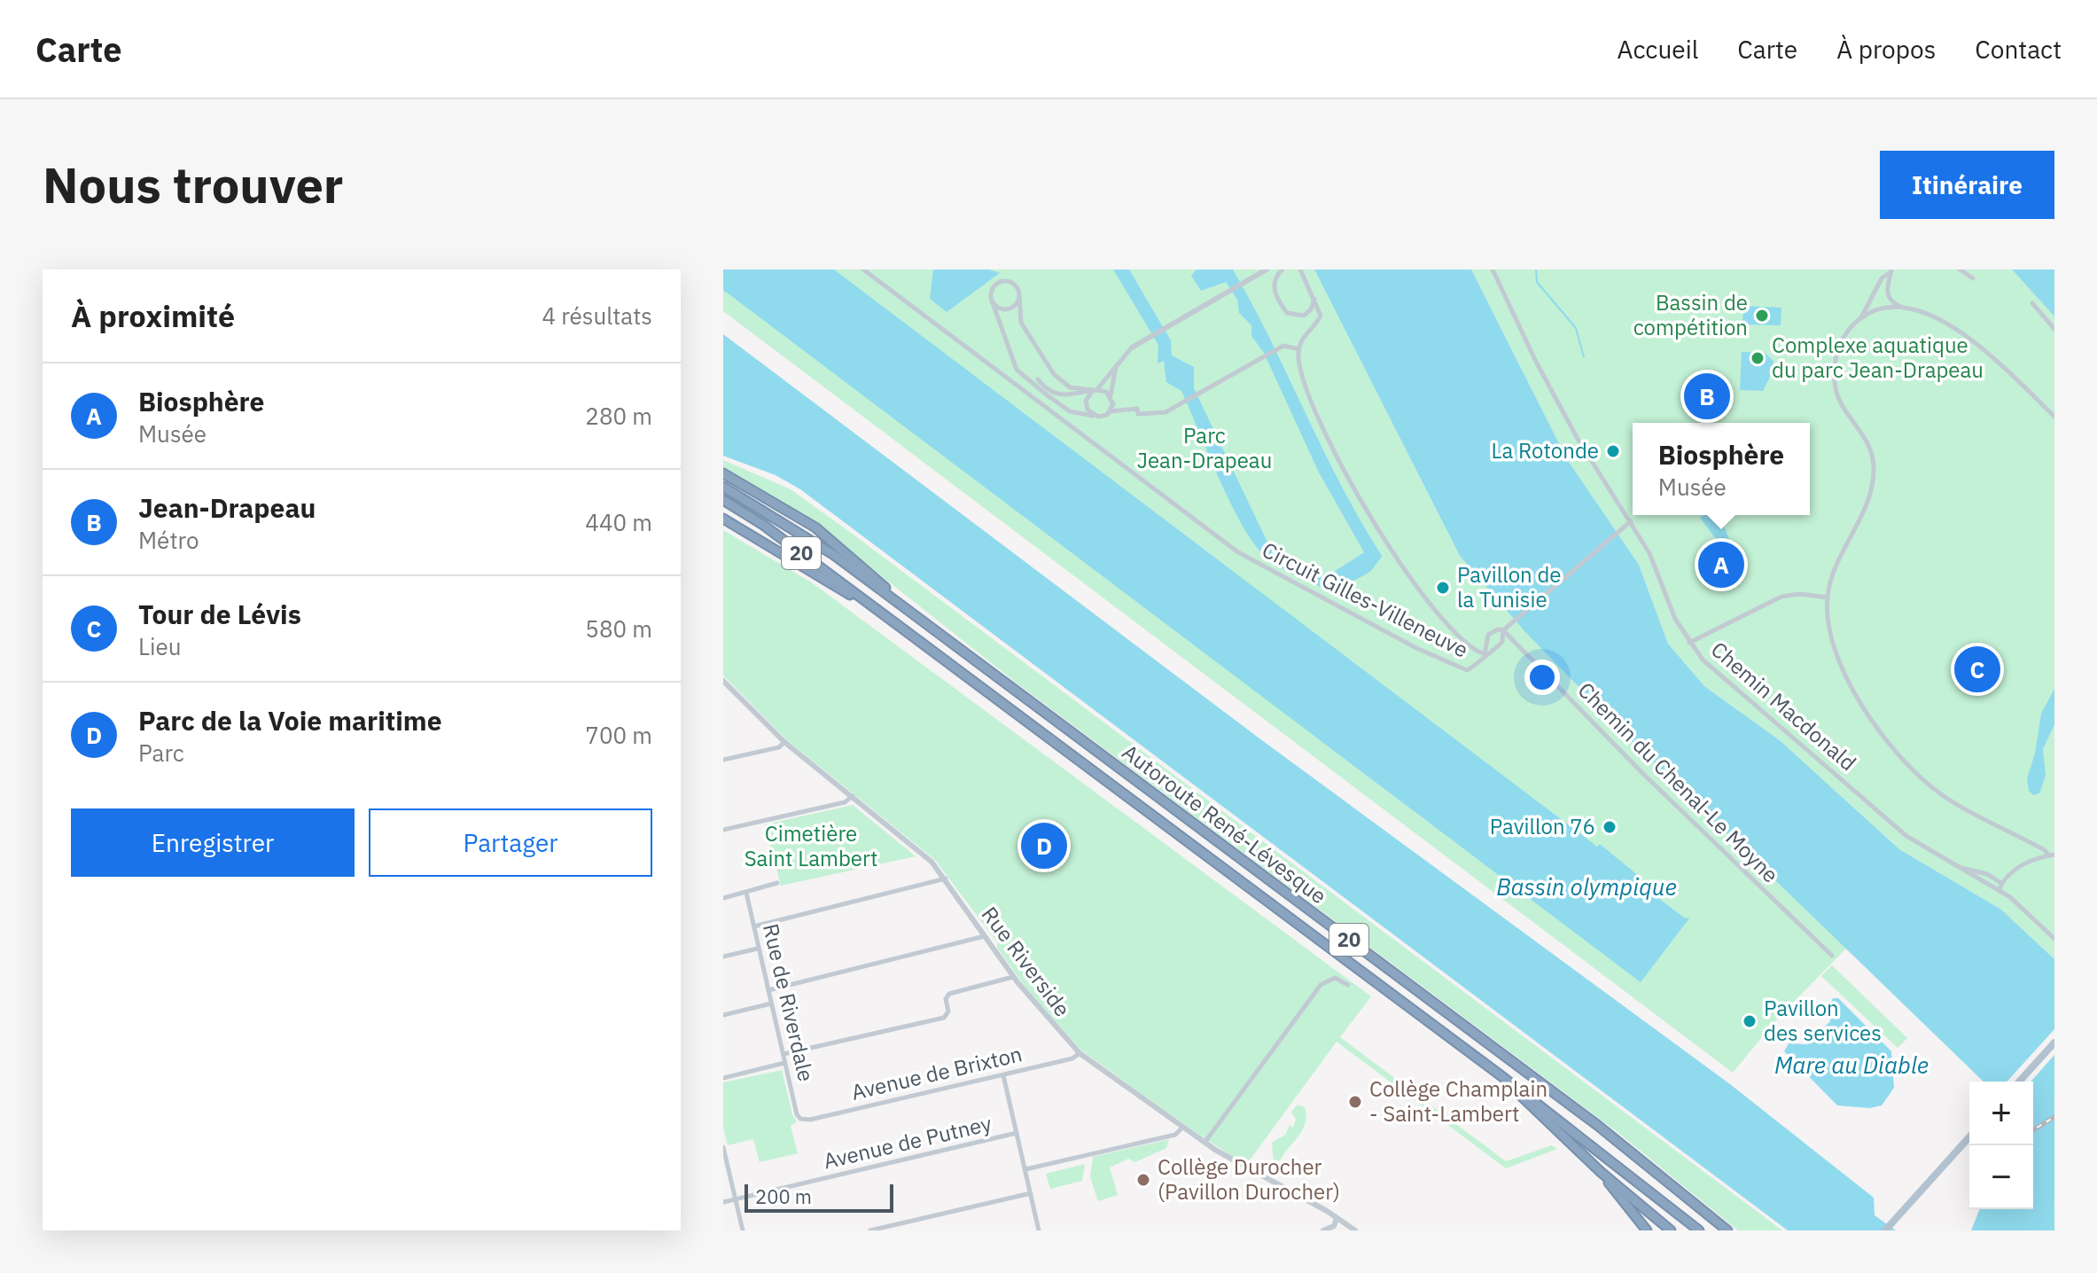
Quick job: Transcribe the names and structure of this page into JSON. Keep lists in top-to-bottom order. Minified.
{"streets":{"highway":["20","Autoroute René-Lévesque"],"street":["Circuit Gilles-Villeneuve","Chemin Macdonald","Chemin du Chenal-Le Moyne","Rue Riverside","Rue de Riverdale","Avenue de Brixton","Avenue de Putney"]},"crossings":[["Rue Riverside","Avenue de Brixton"],["Rue de Riverdale","Avenue de Brixton"]],"water":["Bassin olympique","Mare au Diable"],"parks":["Parc Jean-Drapeau","Cimetière Saint Lambert"],"places":["Bassin de compétition","Complexe aquatique du parc Jean-Drapeau","La Rotonde","Pavillon de la Tunisie","Pavillon 76","Pavillon des services","Collège Champlain - Saint-Lambert","Collège Durocher (Pavillon Durocher)"],"scale_bar":"200 m","page":{"header":"Carte","nav":["Accueil","Carte","À propos","Contact"],"buttons":["Itinéraire",["Enregistrer","Partager"]],"title":"Nous trouver","heading":["À proximité","4 résultats"],"list":[{"mark":"A","name":"Biosphère","note":"Musée","value":"280 m"},{"mark":"B","name":"Jean-Drapeau","note":"Métro","value":"440 m"},{"mark":"C","name":"Tour de Lévis","note":"Lieu","value":"580 m"},{"mark":"D","name":"Parc de la Voie maritime","note":"Parc","value":"700 m"}],"pins":["B","A","C","D"],"popup":["Biosphère","Musée"],"map_buttons":["+","−"],"scale":"200 m"}}
